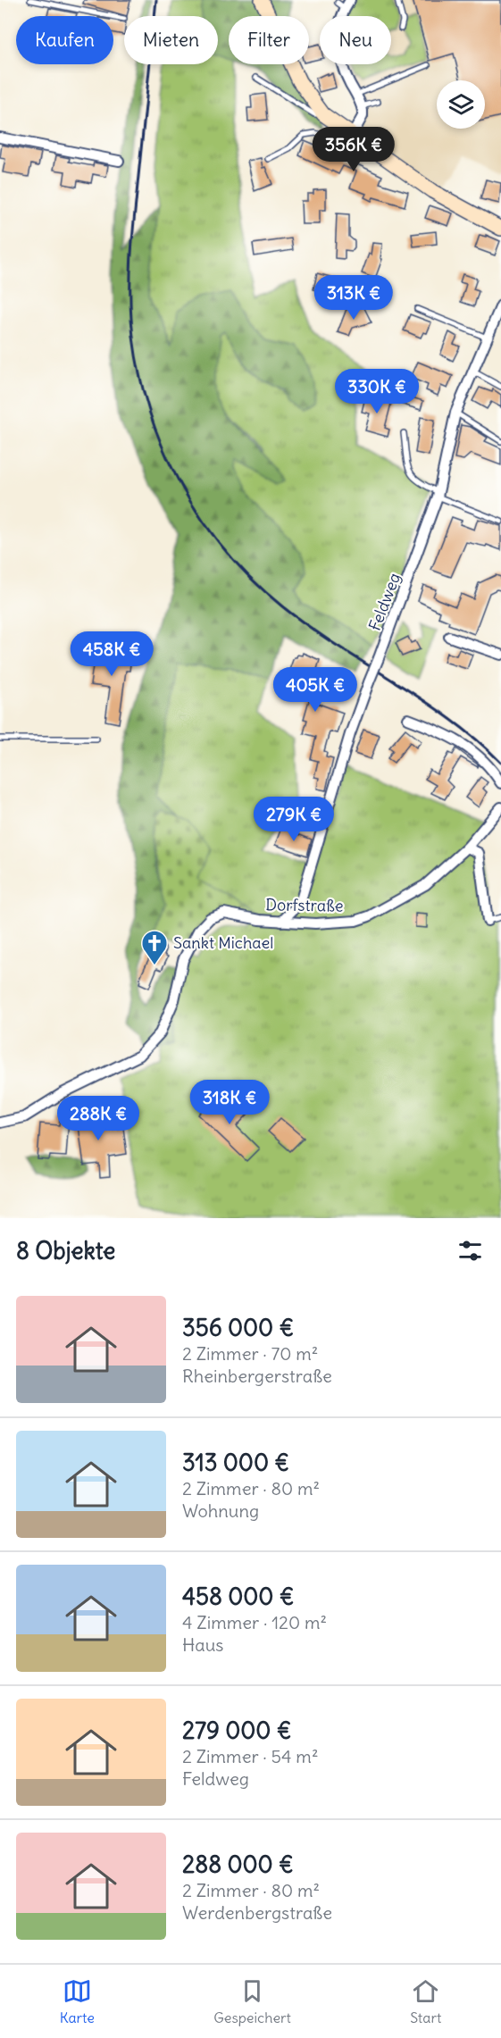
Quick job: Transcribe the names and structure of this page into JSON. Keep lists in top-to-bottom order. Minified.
{"streets":{"street":["Feldweg","Dorfstraße"]},"crossings":[["Feldweg","Dorfstraße"]],"places":{"church":["Sankt Michael"]},"page":{"chip":["Kaufen","Mieten","Filter","Neu"],"price":["356K €","313K €","330K €","458K €","405K €","279K €","318K €","288K €"],"heading":"8 Objekte","list":[{"name":"356 000 €","note":"2 Zimmer · 70 m² · Rheinbergerstraße"},{"name":"313 000 €","note":"2 Zimmer · 80 m² · Wohnung"},{"name":"458 000 €","note":"4 Zimmer · 120 m² · Haus"},{"name":"279 000 €","note":"2 Zimmer · 54 m² · Feldweg"},{"name":"288 000 €","note":"2 Zimmer · 80 m² · Werdenbergstraße"}],"tabs":["Karte","Gespeichert","Start"]}}
